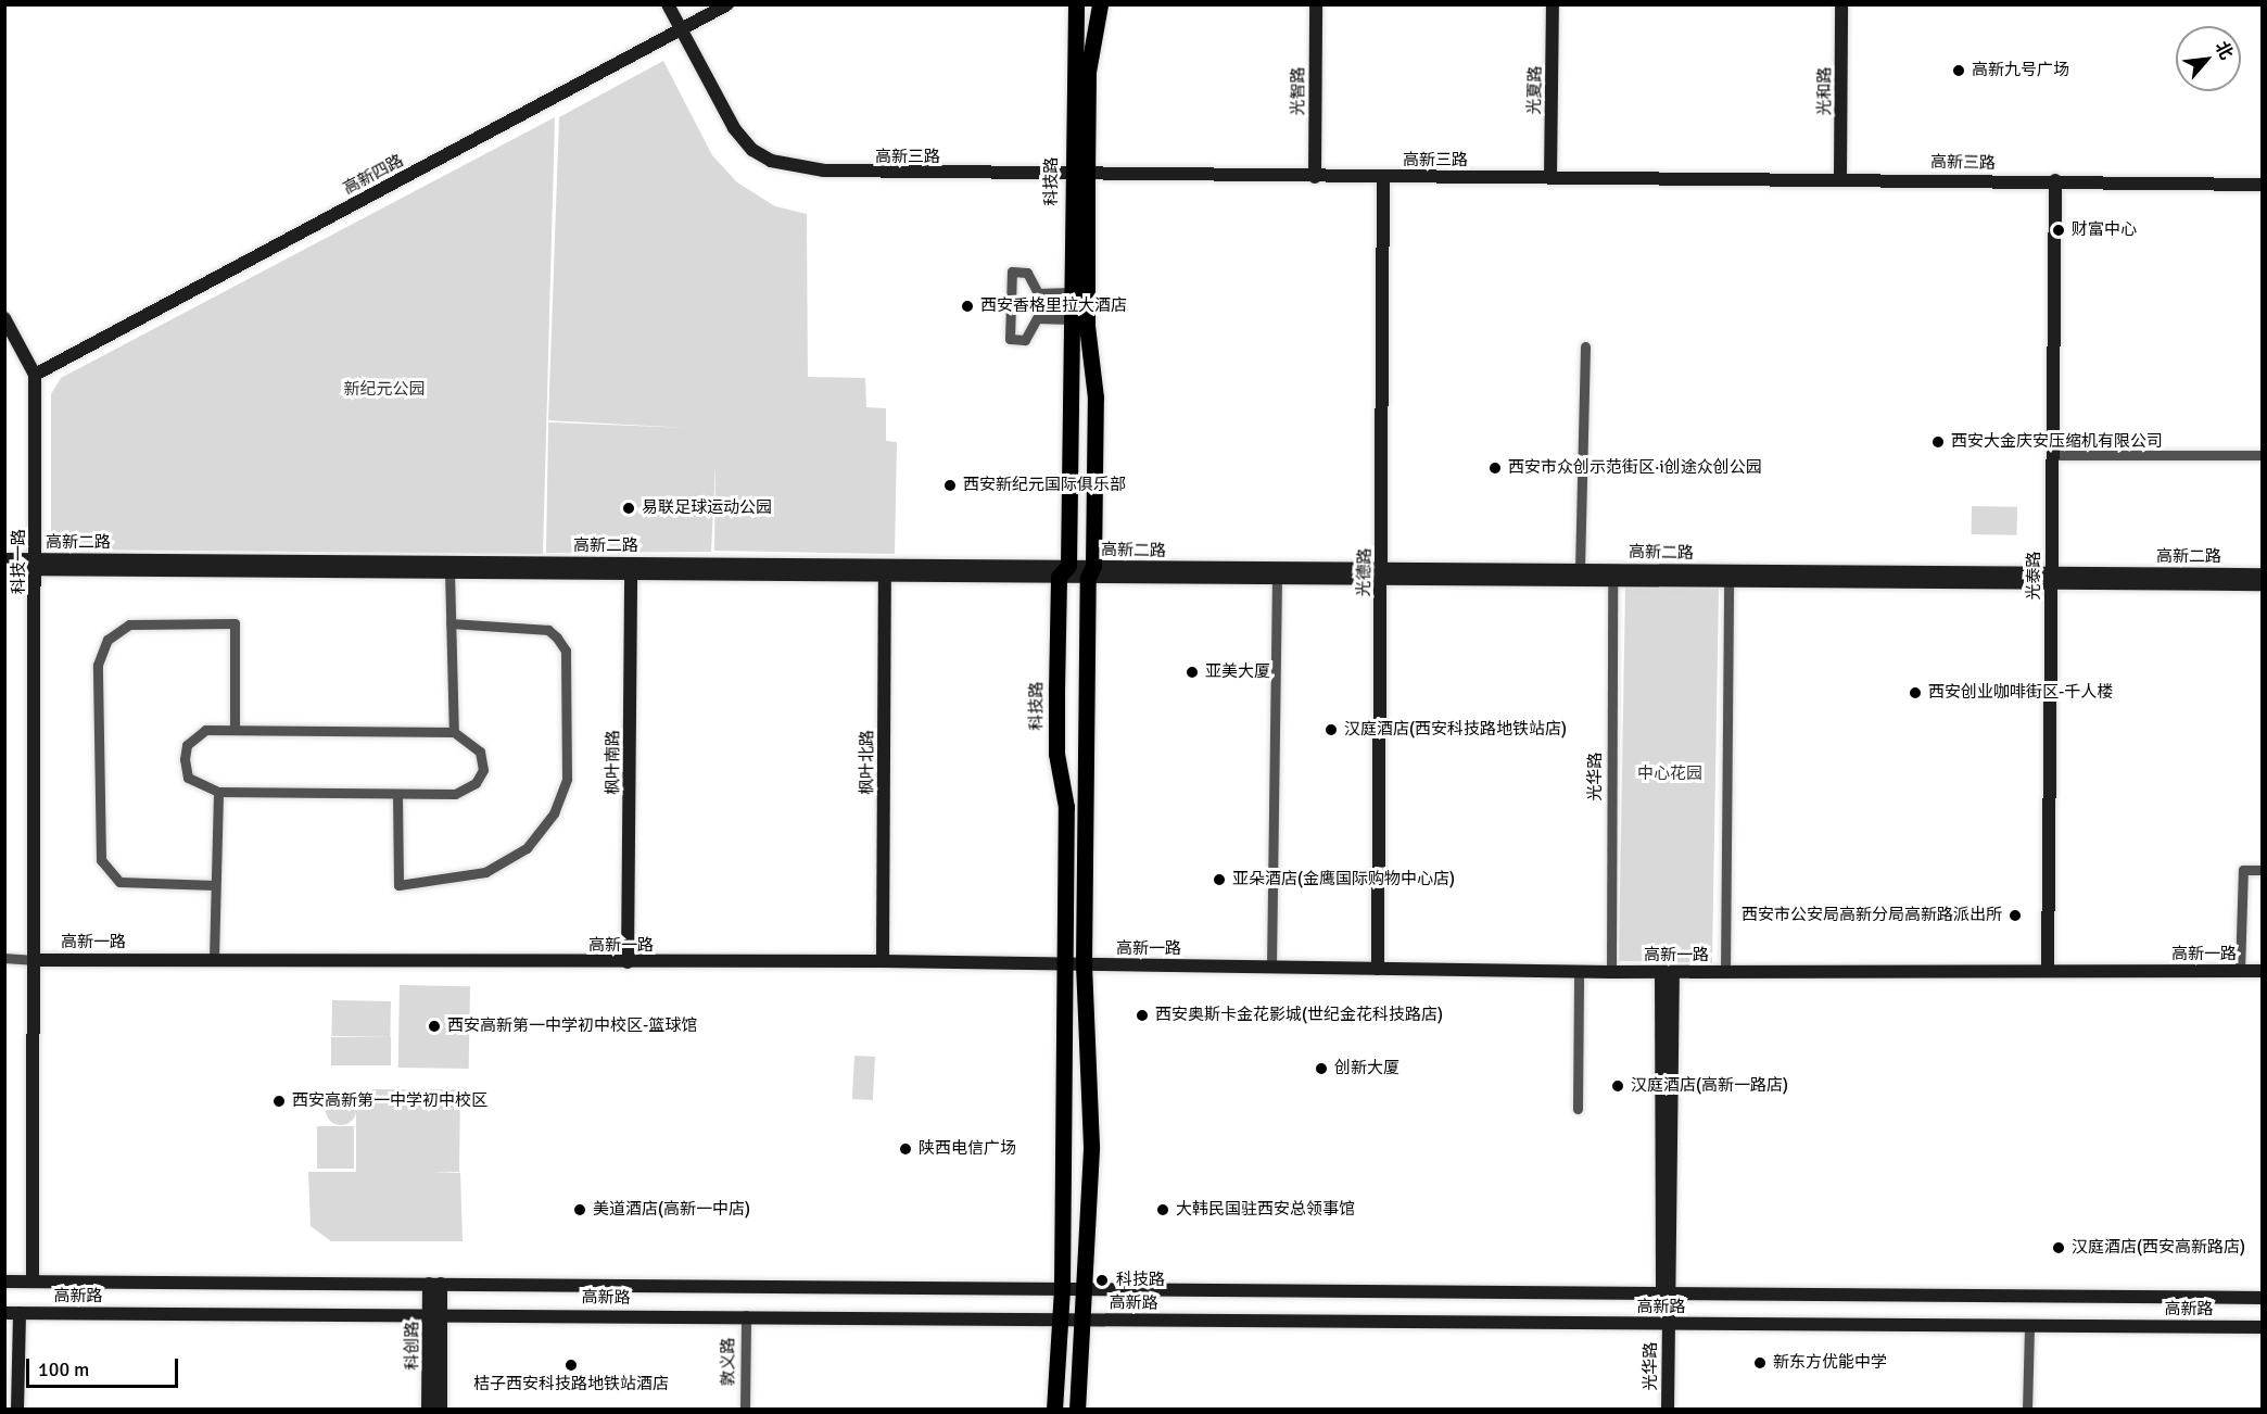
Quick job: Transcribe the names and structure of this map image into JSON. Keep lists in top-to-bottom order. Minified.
{"streets":{"main road":["科技路"],"street":["光夏路","光智路","光和路","高新三路","高新四路","高新二路","科技一路","光德路","光泰路","枫叶南路","枫叶北路","光华路","高新一路","高新路","科创路","敦义路"]},"crossings":[["光夏路","高新三路"],["光智路","高新三路"],["光和路","高新三路"],["高新三路","高新四路"],["高新三路","科技路"],["高新三路","光德路"],["高新三路","光泰路"],["高新四路","科技一路"],["科技路","高新二路"],["科技路","高新一路"],["科技路","高新路"],["高新二路","科技一路"],["高新二路","光德路"],["高新二路","光泰路"],["高新二路","枫叶南路"],["高新二路","枫叶北路"],["高新二路","光华路"],["科技一路","高新一路"],["科技一路","高新路"],["光德路","高新一路"],["光泰路","高新一路"],["枫叶南路","高新一路"],["枫叶北路","高新一路"],["光华路","高新一路"],["光华路","高新路"],["高新路","科创路"],["高新路","敦义路"]],"parks":["新纪元公园","中心花园"],"places":["高新九号广场","财富中心","西安香格里拉大酒店","西安大金庆安压缩机有限公司","西安市众创示范街区·i创途众创公园","西安新纪元国际俱乐部","易联足球运动公园","亚美大厦","西安创业咖啡街区-千人楼","汉庭酒店(西安科技路地铁站店)","亚朵酒店(金鹰国际购物中心店)","西安市公安局高新分局高新路派出所","西安奥斯卡金花影城(世纪金花科技路店)","西安高新第一中学初中校区-篮球馆","创新大厦","汉庭酒店(高新一路店)","西安高新第一中学初中校区","陕西电信广场","美道酒店(高新一中店)","大韩民国驻西安总领事馆","汉庭酒店(西安高新路店)","科技路","新东方优能中学","桔子西安科技路地铁站酒店"],"scale_bar":"100 m","north":"top right"}
